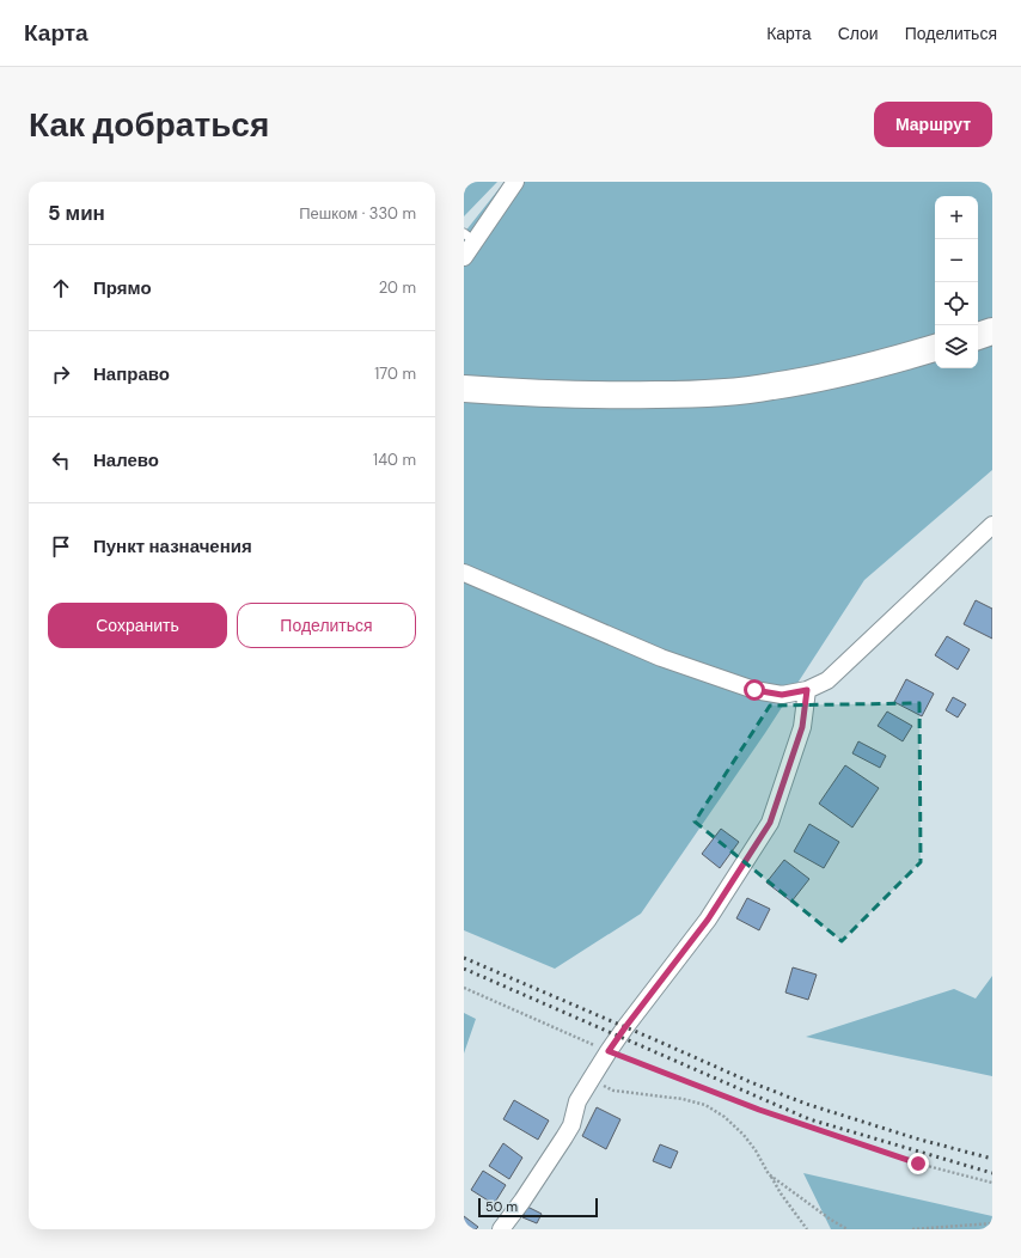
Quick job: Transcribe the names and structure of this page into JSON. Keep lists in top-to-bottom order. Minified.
{"scale_bar":"50 m","page":{"header":"Карта","nav":["Карта","Слои","Поделиться"],"buttons":["Маршрут",["Сохранить","Поделиться"]],"title":"Как добраться","heading":["5 мин","Пешком · 330 m"],"map_buttons":["+","−"],"list":[["Прямо","20 m"],["Направо","170 m"],["Налево","140 m"],"Пункт назначения"],"scale":"50 m"}}
